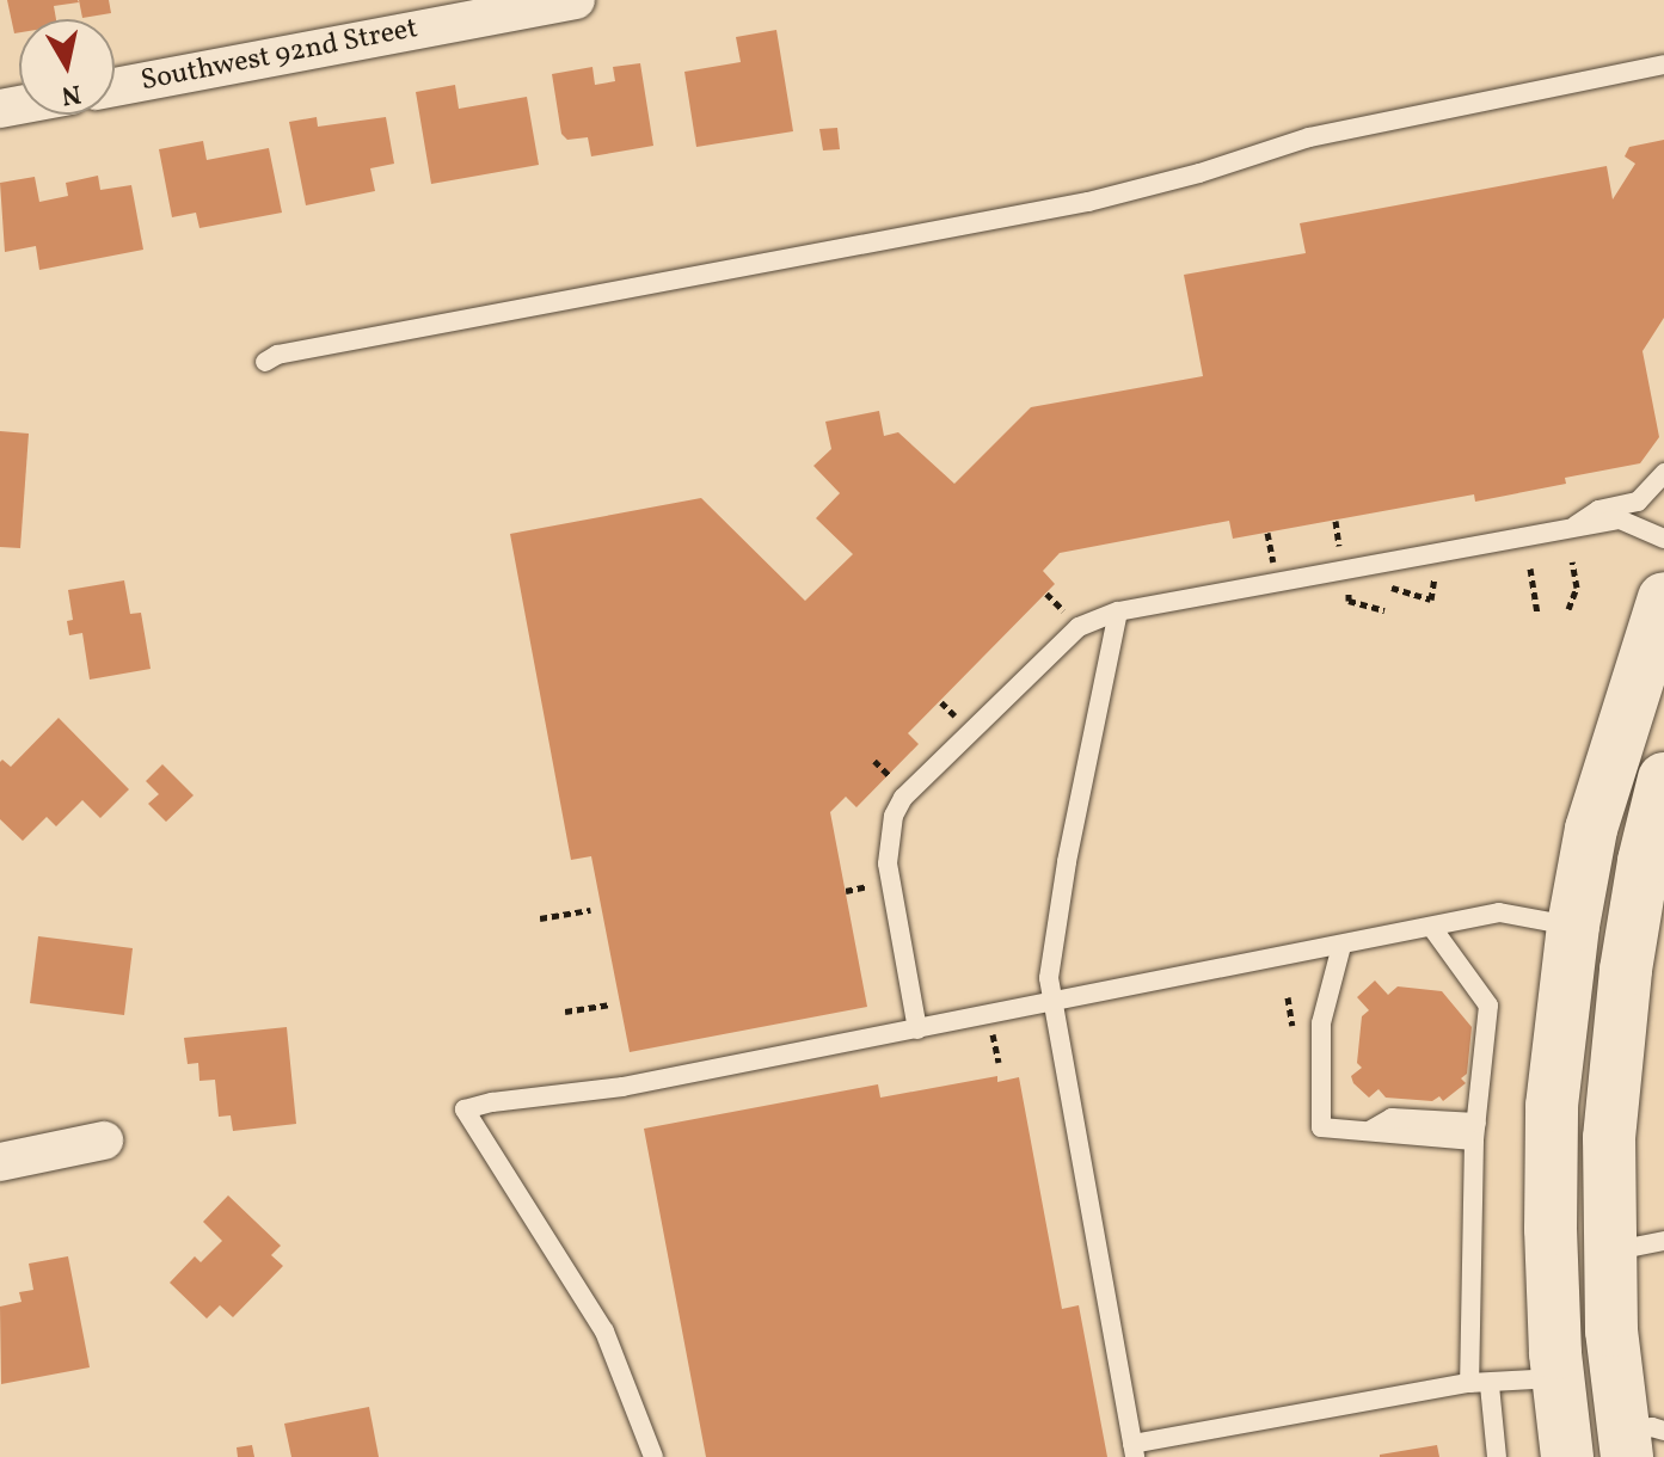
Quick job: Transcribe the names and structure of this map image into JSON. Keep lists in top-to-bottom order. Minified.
{"streets":{"street":["Southwest 92nd Street"]},"north":"bottom"}
